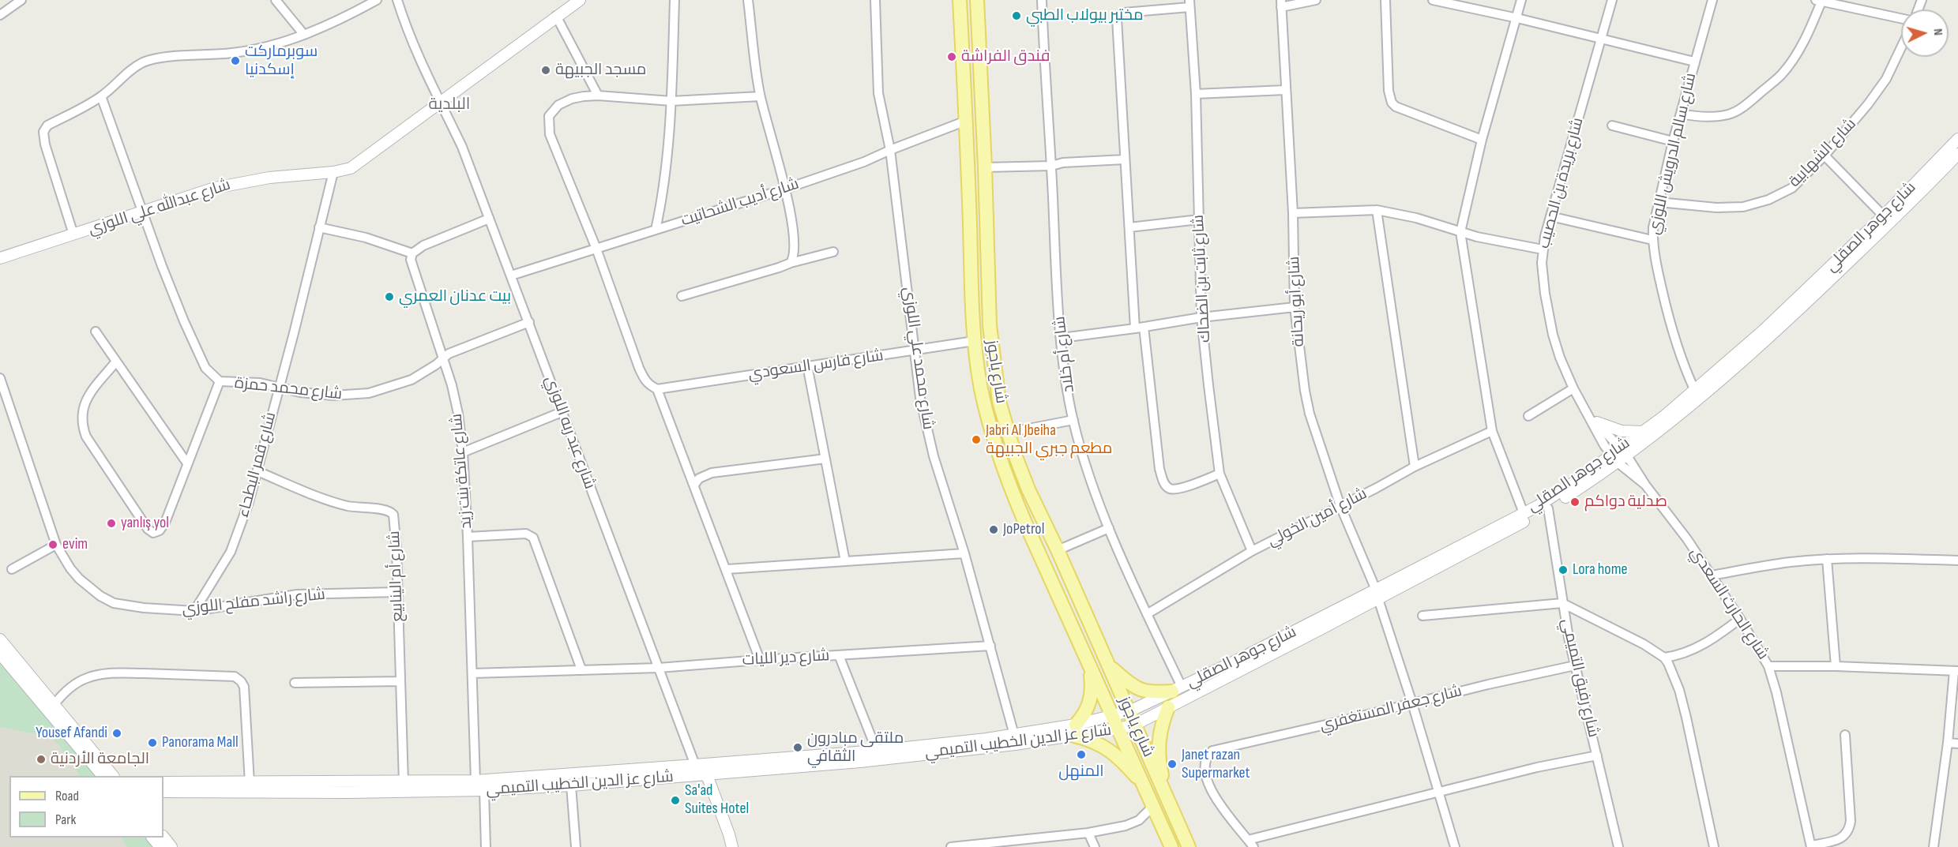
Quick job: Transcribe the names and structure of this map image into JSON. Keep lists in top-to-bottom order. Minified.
{"streets":{"main road":["شارع ياجوز"],"street":["شارع الشهابية","شارع سالم الدرويش اللوزي","شارع بريدة بن الحصيب","شارع أديب الشحاتيت","شارع عبدالله علي اللوزي","شارع جوهر الصقلي","شارع ثابت بن الضحاك","شارع أبو ريحانة","شارع أم خلاد","شارع محمد علي اللوزي","شارع فارس السعودي","شارع محمد حمزة","شارع عبد ربه اللوزي","شارع قمر البطحاء","شارع عاتكة بنت زيد","شارع أمين الخولي","شارع أم الينابيع","شارع راشد مفلح اللوزي","شارع الحارث السعدي","شارع دير الليات","شارع رفيق التميمي","شارع جعفر المستغفري","شارع عز الدين الخطيب التميمي"]},"crossings":[["شارع الشهابية","شارع سالم الدرويش اللوزي"],["شارع سالم الدرويش اللوزي","شارع جوهر الصقلي"],["شارع بريدة بن الحصيب","شارع جوهر الصقلي"],["شارع بريدة بن الحصيب","شارع الحارث السعدي"],["شارع أديب الشحاتيت","شارع محمد علي اللوزي"],["شارع أديب الشحاتيت","شارع ياجوز"],["شارع أديب الشحاتيت","شارع عبد ربه اللوزي"],["شارع عبدالله علي اللوزي","شارع محمد حمزة"],["شارع عبدالله علي اللوزي","شارع عبد ربه اللوزي"],["شارع عبدالله علي اللوزي","شارع قمر البطحاء"],["شارع جوهر الصقلي","شارع أبو ريحانة"],["شارع جوهر الصقلي","شارع أم خلاد"],["شارع جوهر الصقلي","شارع ياجوز"],["شارع جوهر الصقلي","شارع الحارث السعدي"],["شارع جوهر الصقلي","شارع رفيق التميمي"],["شارع جوهر الصقلي","شارع عز الدين الخطيب التميمي"],["شارع ثابت بن الضحاك","شارع أمين الخولي"],["شارع أبو ريحانة","شارع أمين الخولي"],["شارع أبو ريحانة","شارع جعفر المستغفري"],["شارع أم خلاد","شارع أمين الخولي"],["شارع محمد علي اللوزي","شارع فارس السعودي"],["شارع محمد علي اللوزي","شارع دير الليات"],["شارع محمد علي اللوزي","شارع عز الدين الخطيب التميمي"],["شارع فارس السعودي","شارع ياجوز"],["شارع ياجوز","شارع عز الدين الخطيب التميمي"],["شارع محمد حمزة","شارع عبد ربه اللوزي"],["شارع محمد حمزة","شارع قمر البطحاء"],["شارع محمد حمزة","شارع عاتكة بنت زيد"],["شارع عبد ربه اللوزي","شارع دير الليات"],["شارع عبد ربه اللوزي","شارع عز الدين الخطيب التميمي"],["شارع قمر البطحاء","شارع أم الينابيع"],["شارع قمر البطحاء","شارع راشد مفلح اللوزي"],["شارع عاتكة بنت زيد","شارع دير الليات"],["شارع عاتكة بنت زيد","شارع عز الدين الخطيب التميمي"],["شارع أم الينابيع","شارع راشد مفلح اللوزي"],["شارع أم الينابيع","شارع عز الدين الخطيب التميمي"],["شارع رفيق التميمي","شارع جعفر المستغفري"]],"districts":["البلدية"],"places":["مختبر بيولاب الطبي","فندق الفراشة","سوبرماركت إسكدنيا","مسجد الجبيهة","بيت عدنان العمري","Jabri Al Jbeiha مطعم جبري الجبيهة","صدلية دواكم","yanlış yol","JoPetrol","evim","Lora home","Yousef Afandi","Panorama Mall","ملتقى مبادرون الثقافي","المنهل","الجامعة الأردنية","Janet razan Supermarket","Sa'ad Suites Hotel"],"legend":["Road","Park"],"north":"right"}
